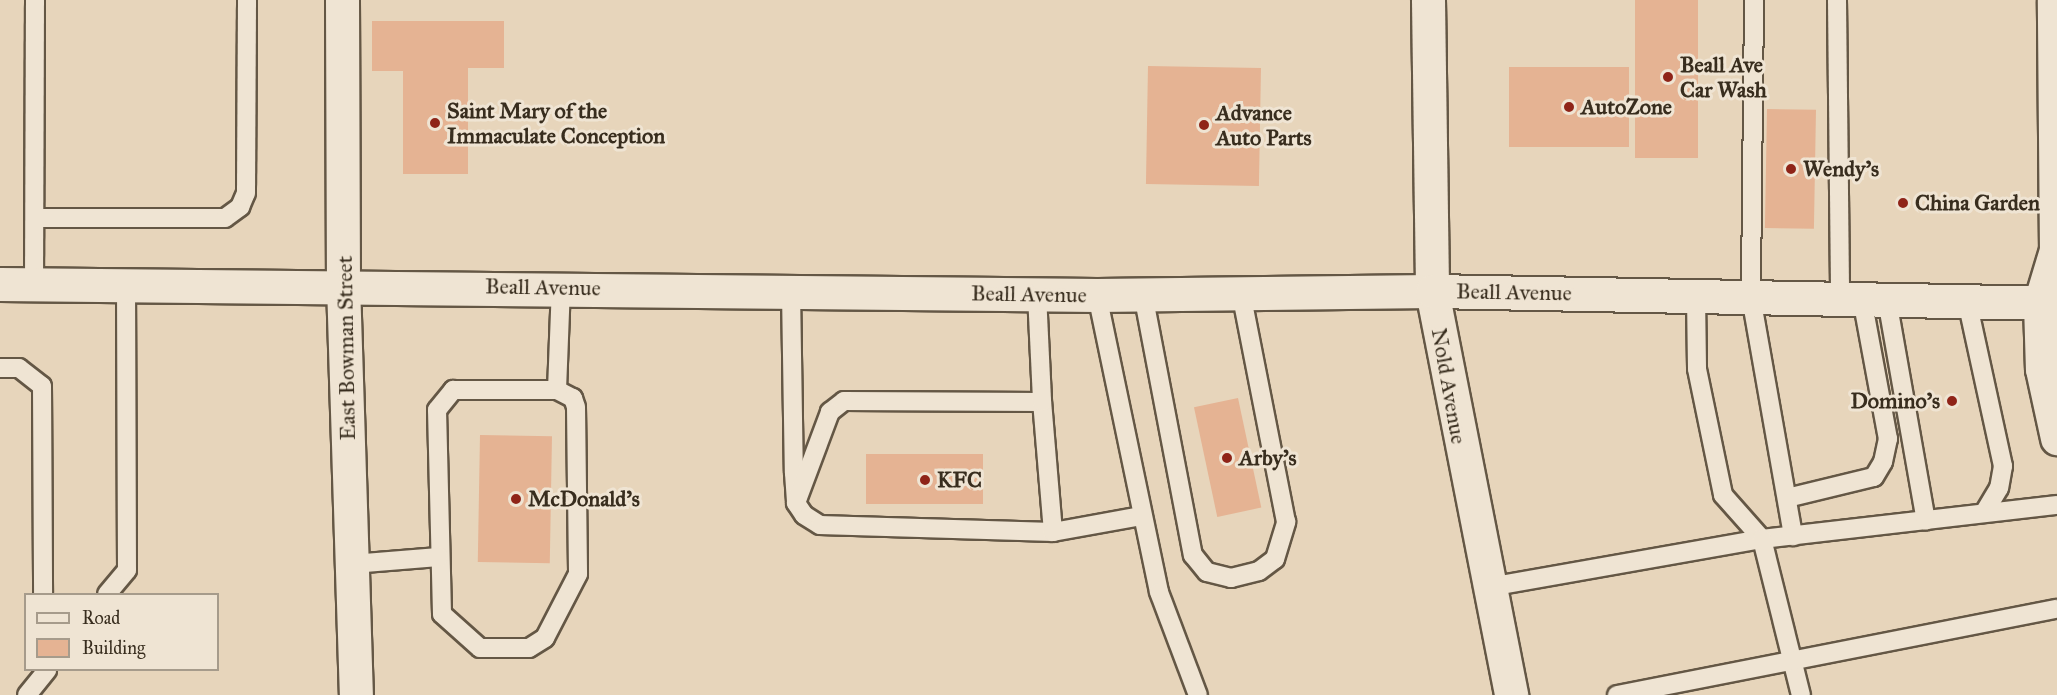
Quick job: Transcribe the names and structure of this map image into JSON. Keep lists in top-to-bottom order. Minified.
{"streets":{"street":["Beall Avenue","East Bowman Street","Nold Avenue"]},"crossings":[["Beall Avenue","East Bowman Street"],["Beall Avenue","Nold Avenue"]],"places":["Beall Ave Car Wash","AutoZone","Saint Mary of the Immaculate Conception","Advance Auto Parts","Wendy's","China Garden","Domino's","Arby's","KFC","McDonald's"],"legend":["Road","Building"]}
